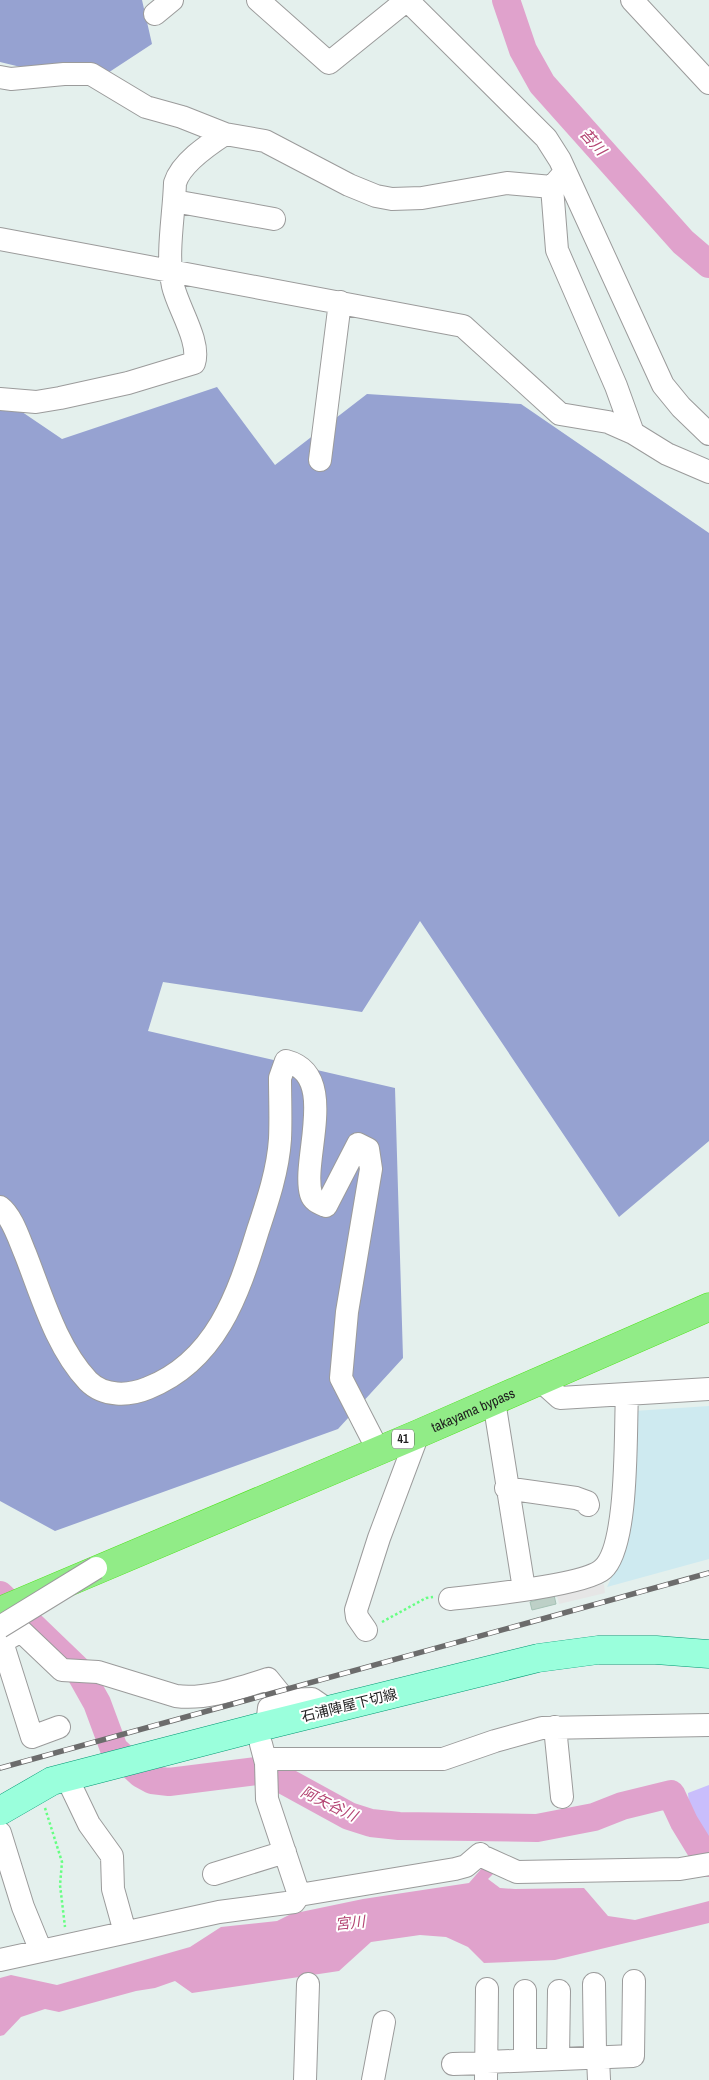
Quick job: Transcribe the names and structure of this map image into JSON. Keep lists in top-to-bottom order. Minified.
{"streets":{"highway":["takayama bypass","41"],"main road":["石浦陣屋下切線"]},"crossings":[["takayama bypass","41"]],"water":["苔川","阿矢谷川","宮川"]}
